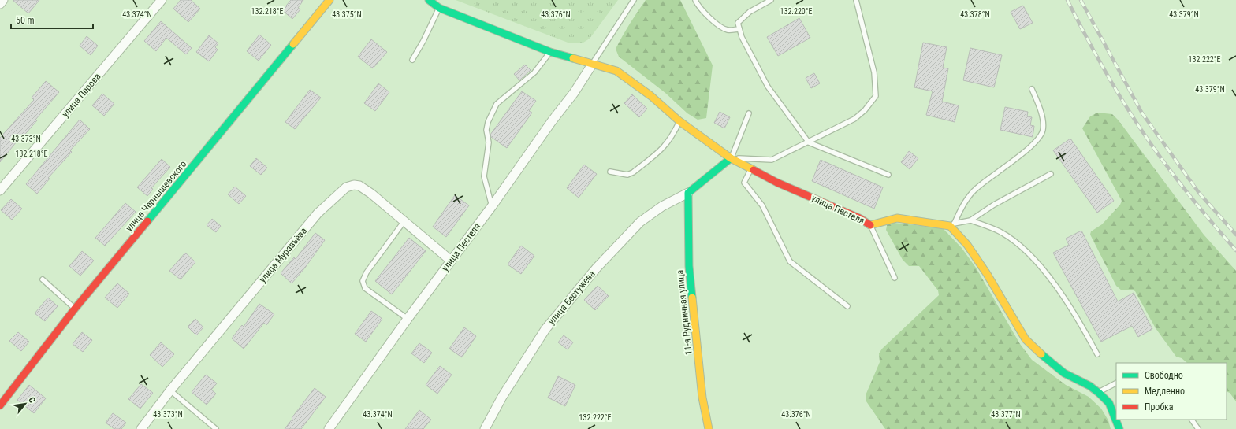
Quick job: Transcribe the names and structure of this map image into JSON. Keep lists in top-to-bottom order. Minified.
{"streets":{"street":["улица Перова","улица Чернышевского","улица Пестеля","улица Муравьёва","улица Бестужева","11-я Рудничная улица"]},"crossings":[["улица Пестеля","улица Муравьёва"],["улица Бестужева","11-я Рудничная улица"]],"legend":["Свободно","Медленно","Пробка"],"scale_bar":"50 m","north":"top right","coordinates":["132.218°E","132.220°E","43.374°N","43.375°N","43.376°N","43.378°N","43.379°N","132.222°E","43.373°N","43.377°N"]}
